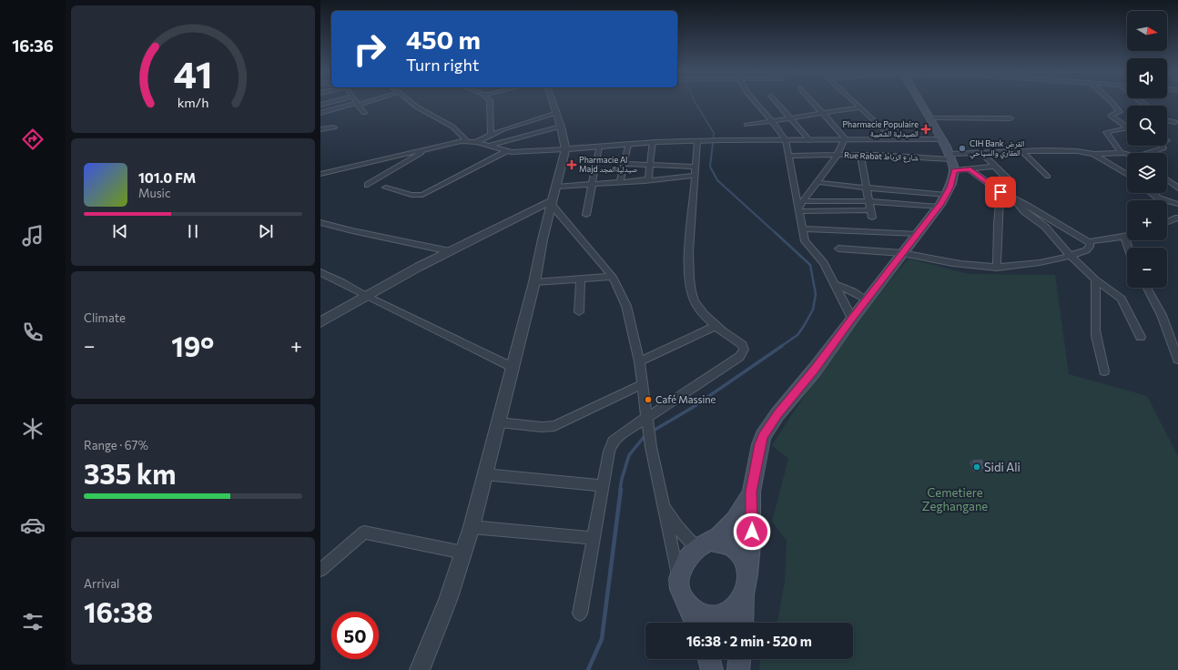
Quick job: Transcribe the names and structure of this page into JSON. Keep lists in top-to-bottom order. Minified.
{"streets":{"street":["Rue Rabat شارع الرباط"]},"parks":["Cemetiere Zeghangane"],"places":{"health":["Pharmacie Populaire الصيدلية الشعبية","Pharmacie Al Majd صيدليةالمجد"],"other":["CIH Bank القرض العقاري والسياحي","Café Massine","Sidi Ali"]},"north":"right","page":{"tabs":"16:36","map_buttons":["+","−"],"turn":["450 m","Turn right"],"song":["101.0 FM","Music"],"tile":["Climate",["Range · 67%","335 km"],["Arrival","16:38"]],"heat":["−","19°","+"],"limit":"50","trip":"16:38 · 2 min · 520 m","gauge":["41","km/h"]}}
